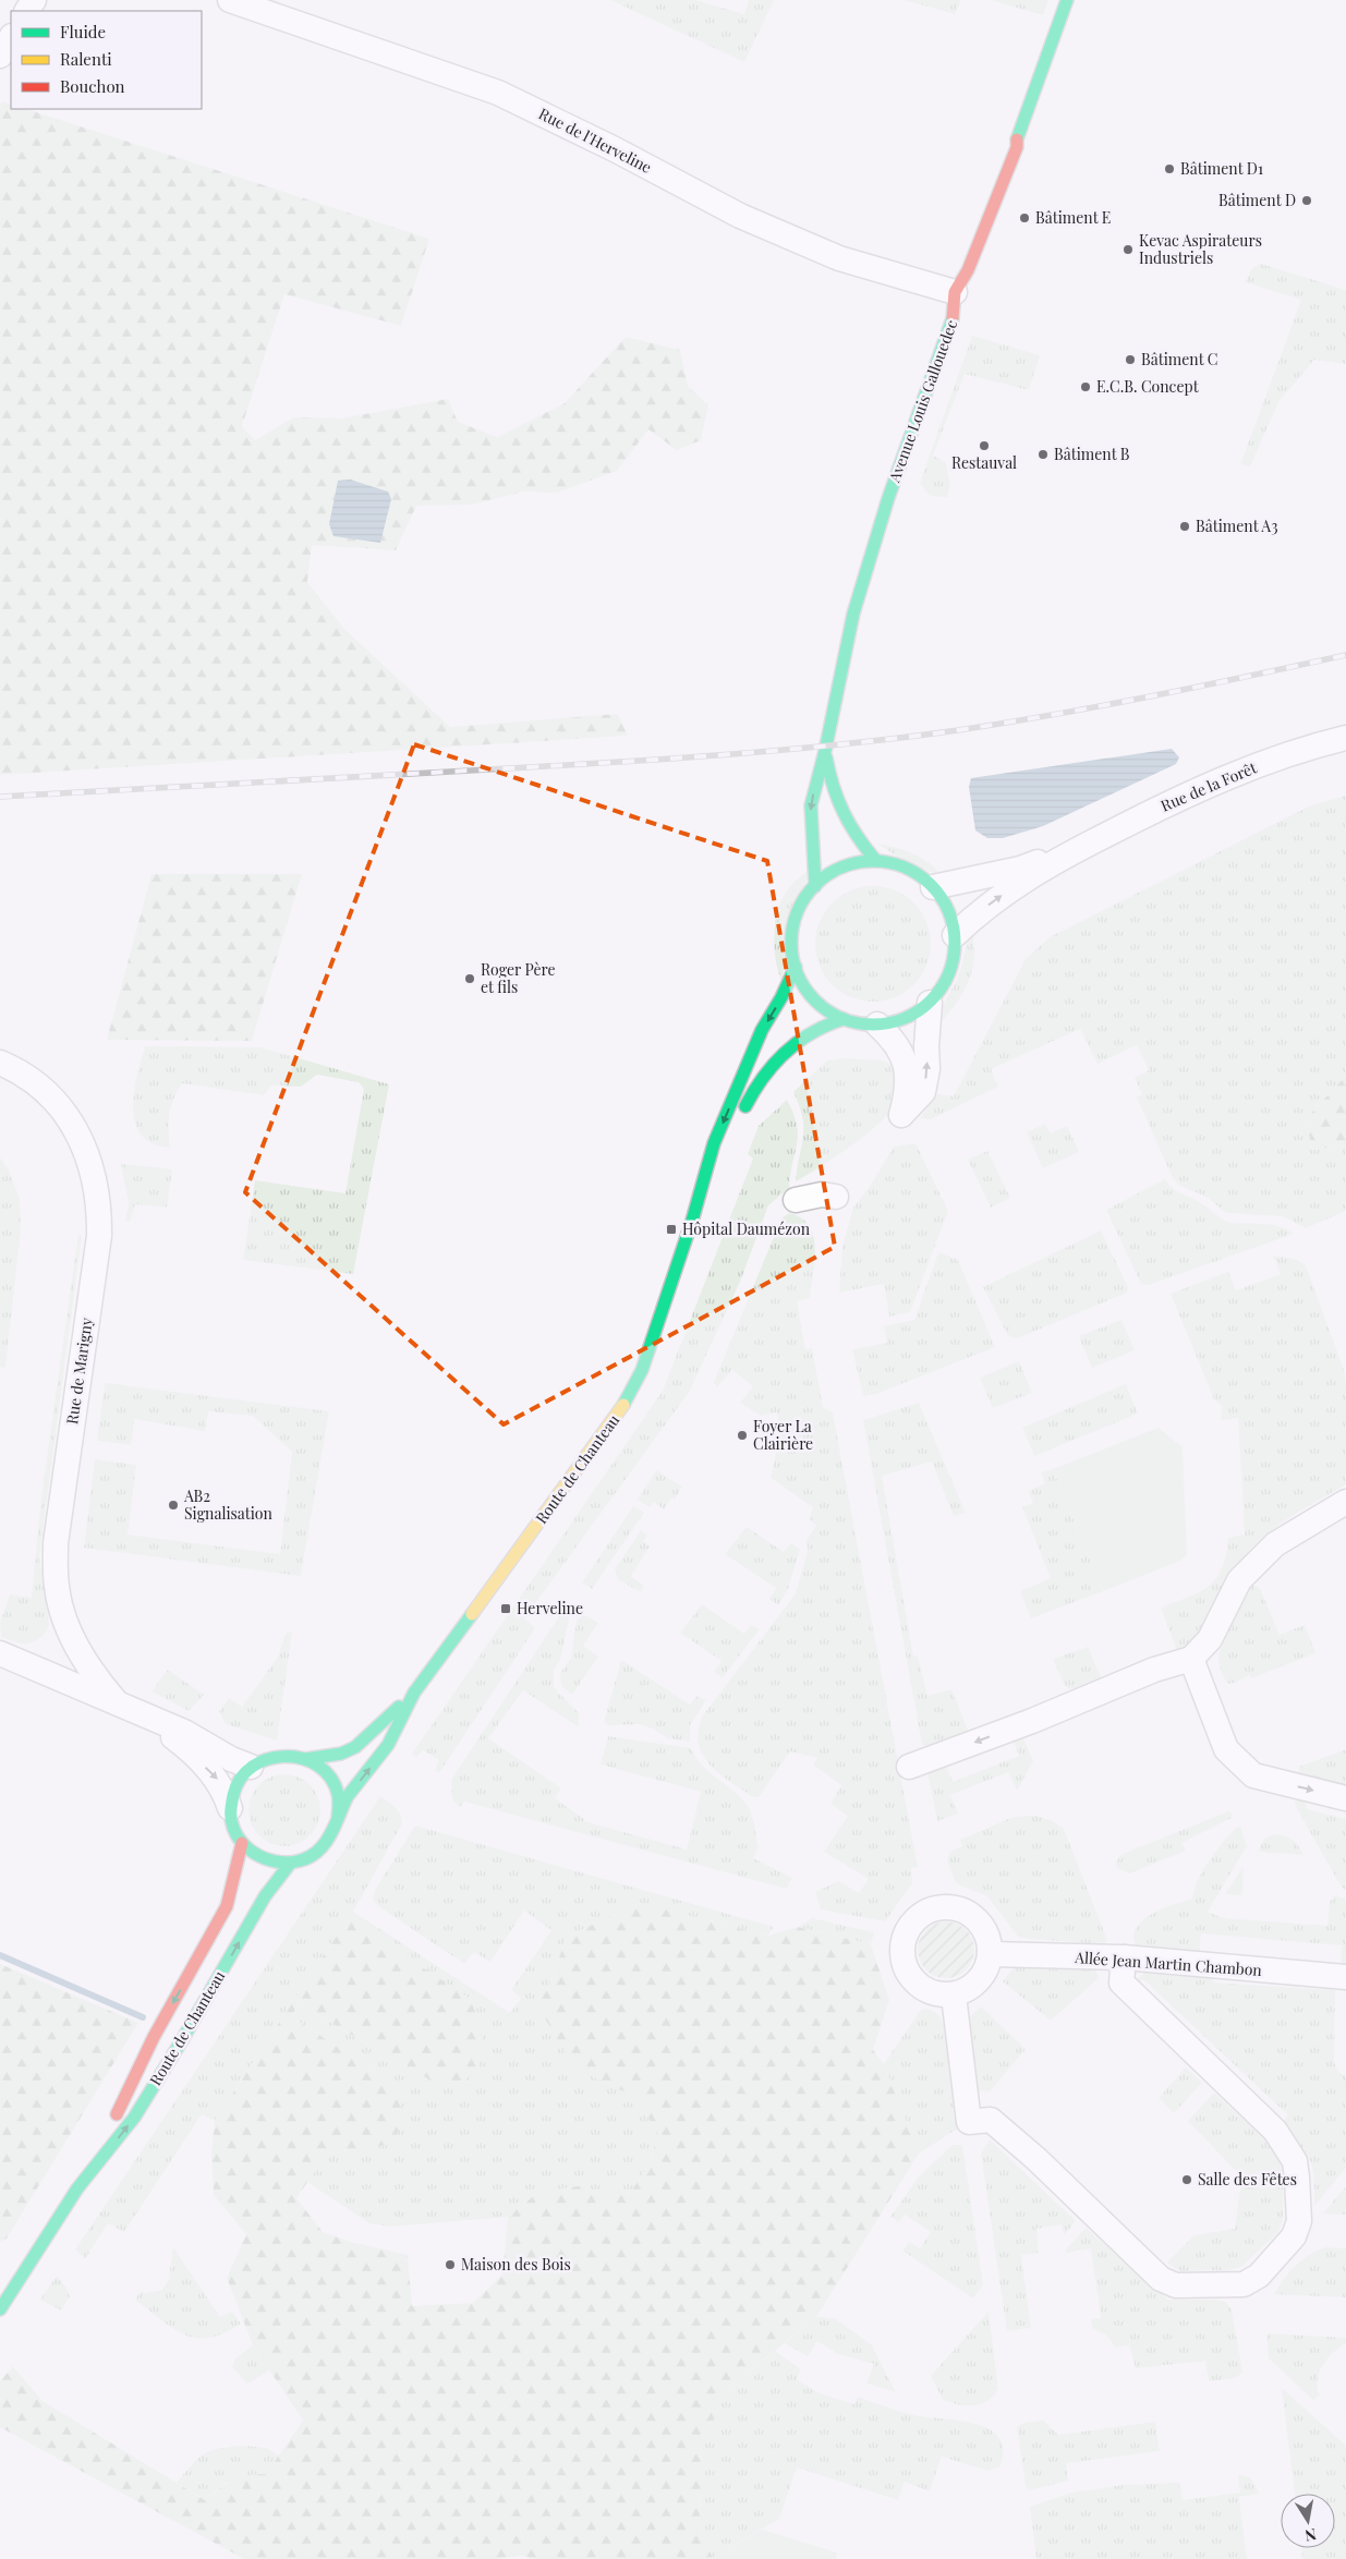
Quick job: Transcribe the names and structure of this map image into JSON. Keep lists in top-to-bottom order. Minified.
{"streets":{"main road":["Avenue Louis Gallouedec","Route de Chanteau"],"street":["Rue de l'Herveline","Rue de la Forêt","Rue de Marigny","Allée Jean Martin Chambon"]},"crossings":[["Rue de l'Herveline","Avenue Louis Gallouedec"],["Avenue Louis Gallouedec","Rue de la Forêt"],["Avenue Louis Gallouedec","Route de Chanteau"],["Rue de la Forêt","Route de Chanteau"]],"places":{"other":["Bâtiment D1","Bâtiment D","Bâtiment E","Kevac Aspirateurs Industriels","Bâtiment C","E.C.B. Concept","Restauval","Bâtiment B","Bâtiment A3","Roger Père et fils","Foyer La Clairière","AB2 Signalisation","Salle des Fêtes","Maison des Bois"],"transit":["Hôpital Daumézon","Herveline"]},"legend":["Fluide","Ralenti","Bouchon"],"north":"bottom"}
